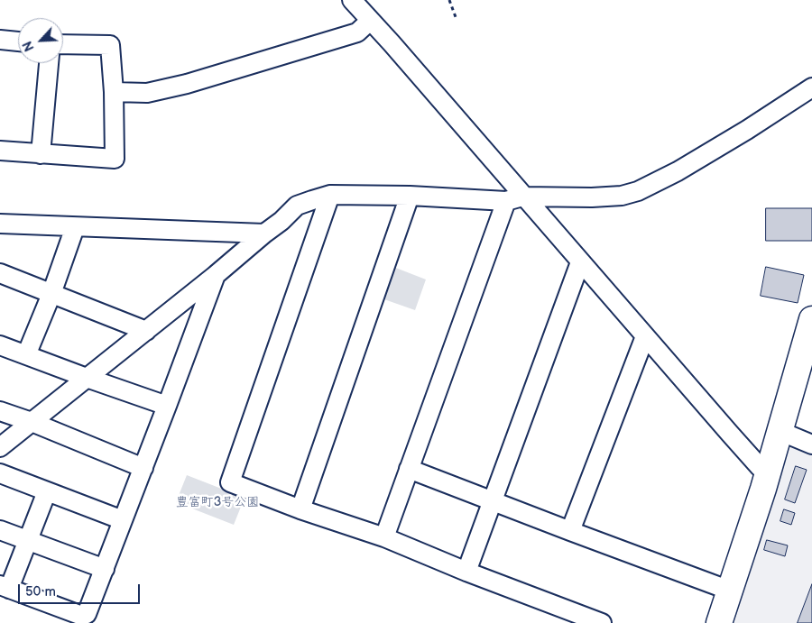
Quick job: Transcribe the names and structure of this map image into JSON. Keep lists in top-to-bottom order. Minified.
{"parks":["豊富町3号公園"],"scale_bar":"50 m","north":"bottom left"}
